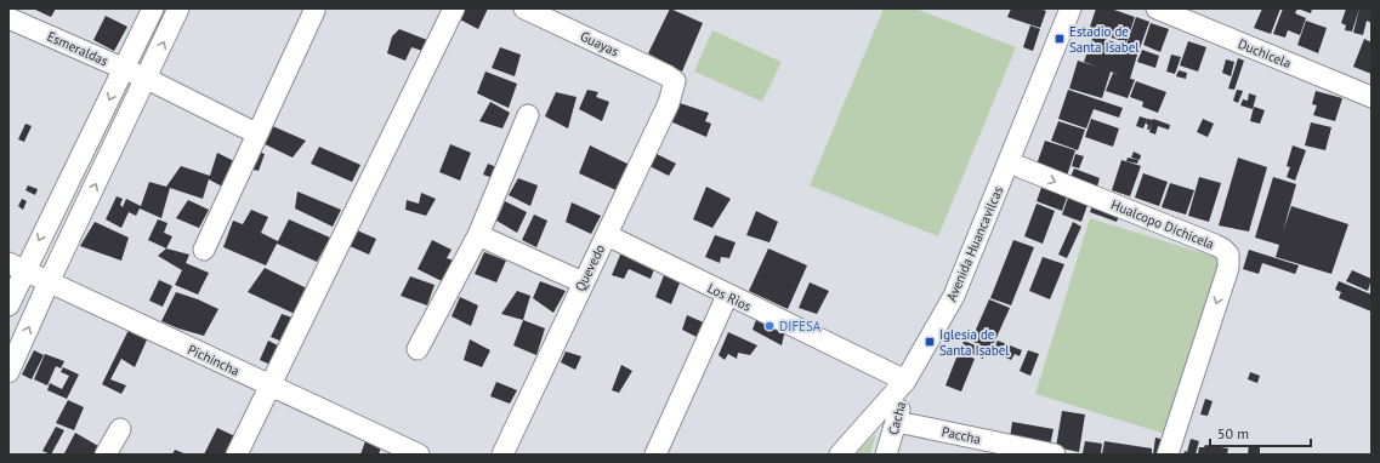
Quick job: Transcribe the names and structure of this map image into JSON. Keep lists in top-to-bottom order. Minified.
{"streets":{"street":["Guayas","Esmeraldas","Duchicela","Hualcopo Dichicela","Avenida Huancavilcas","Quevedo","Los Rìos","Pichincha","Cacha","Paccha"]},"crossings":[["Guayas","Quevedo"],["Hualcopo Dichicela","Avenida Huancavilcas"],["Avenida Huancavilcas","Los Rìos"],["Avenida Huancavilcas","Cacha"],["Quevedo","Los Rìos"],["Los Rìos","Cacha"],["Cacha","Paccha"]],"places":{"transit":["Estadio de Santa Isabel","Iglesia de Santa Isabel"],"other":["DIFESA"]},"scale_bar":"50 m"}
